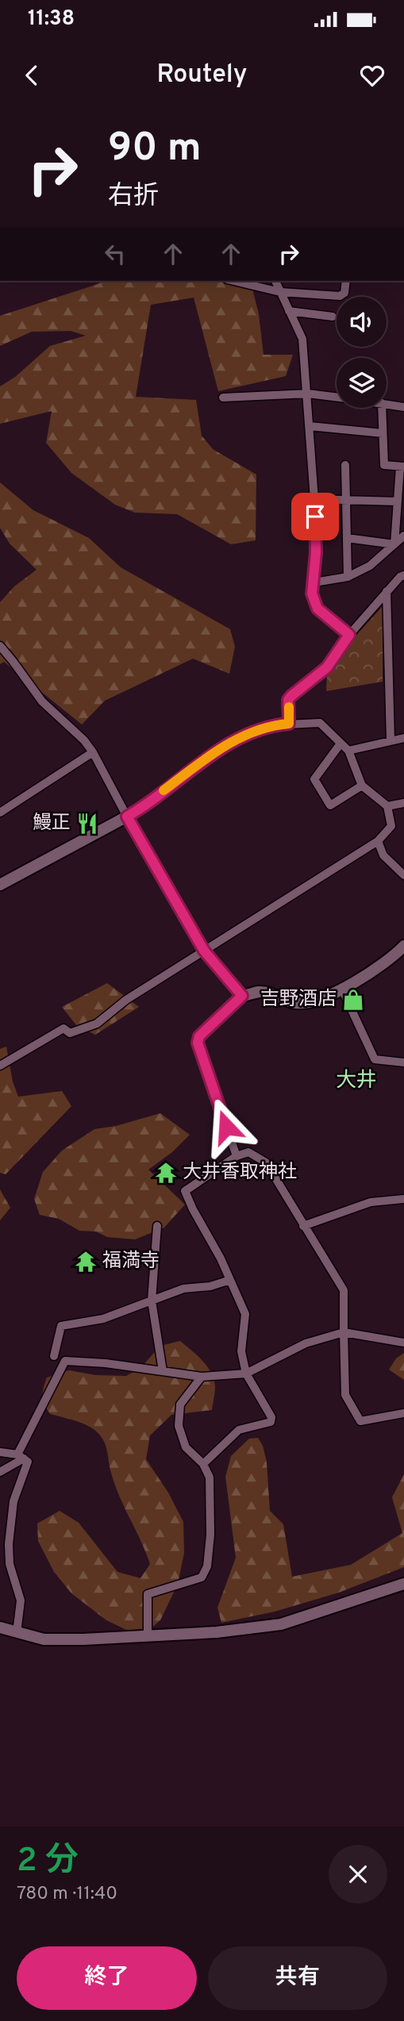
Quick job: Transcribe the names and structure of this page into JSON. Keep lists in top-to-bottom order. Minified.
{"districts":["大井"],"places":{"restaurant":["鰻正"],"shop":["吉野酒店"],"temple":["大井香取神社","福満寺"]},"page":{"status":"11:38","header":"Routely","turn":["90 m","右折"],"heading":["2 分","780 m · 11:40"],"buttons":["終了","共有"]}}
